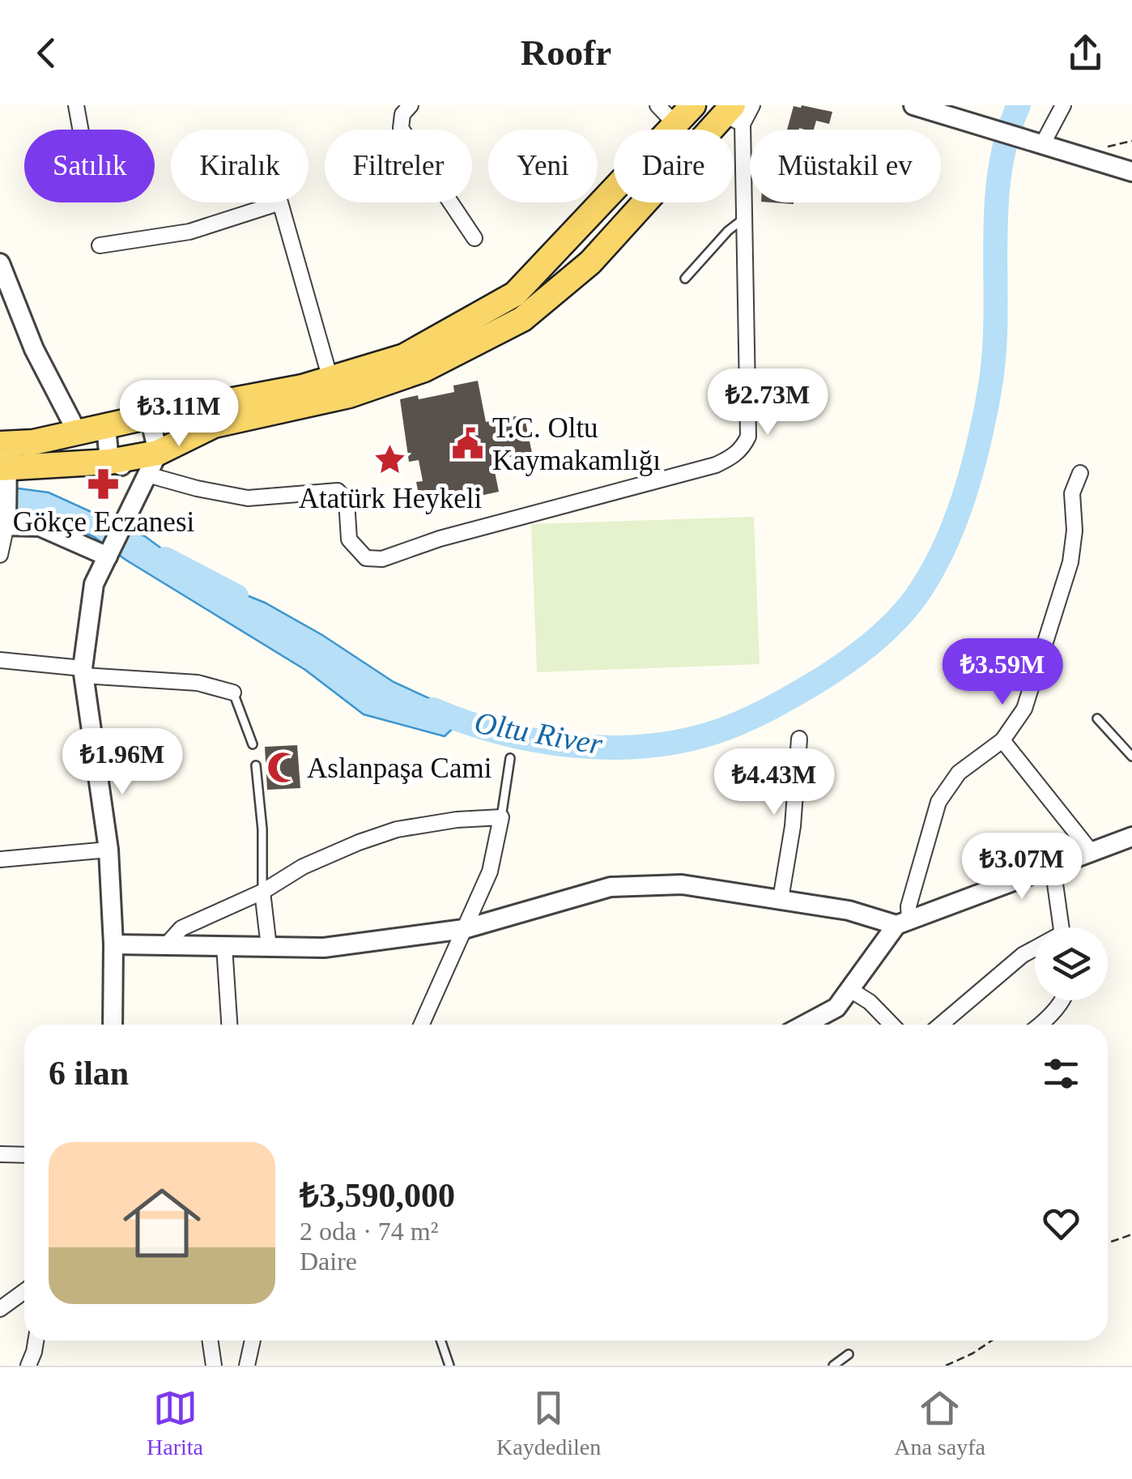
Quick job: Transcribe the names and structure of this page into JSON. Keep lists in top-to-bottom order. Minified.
{"water":["Oltu River"],"places":{"public building":["T.C. Oltu Kaymakamlığı"],"place":["Atatürk Heykeli"],"pharmacy":["Gökçe Eczanesi"],"mosque":["Aslanpaşa Cami"]},"page":{"header":"Roofr","chip":["Satılık","Kiralık","Filtreler","Yeni","Daire","Müstakil ev"],"price":["₺2.73M","₺3.11M","₺3.59M","₺1.96M","₺4.43M","₺3.07M"],"heading":"6 ilan","list":[{"name":"₺3,590,000","note":"2 oda · 74 m² · Daire"}],"tabs":["Harita","Kaydedilen","Ana sayfa"]}}
